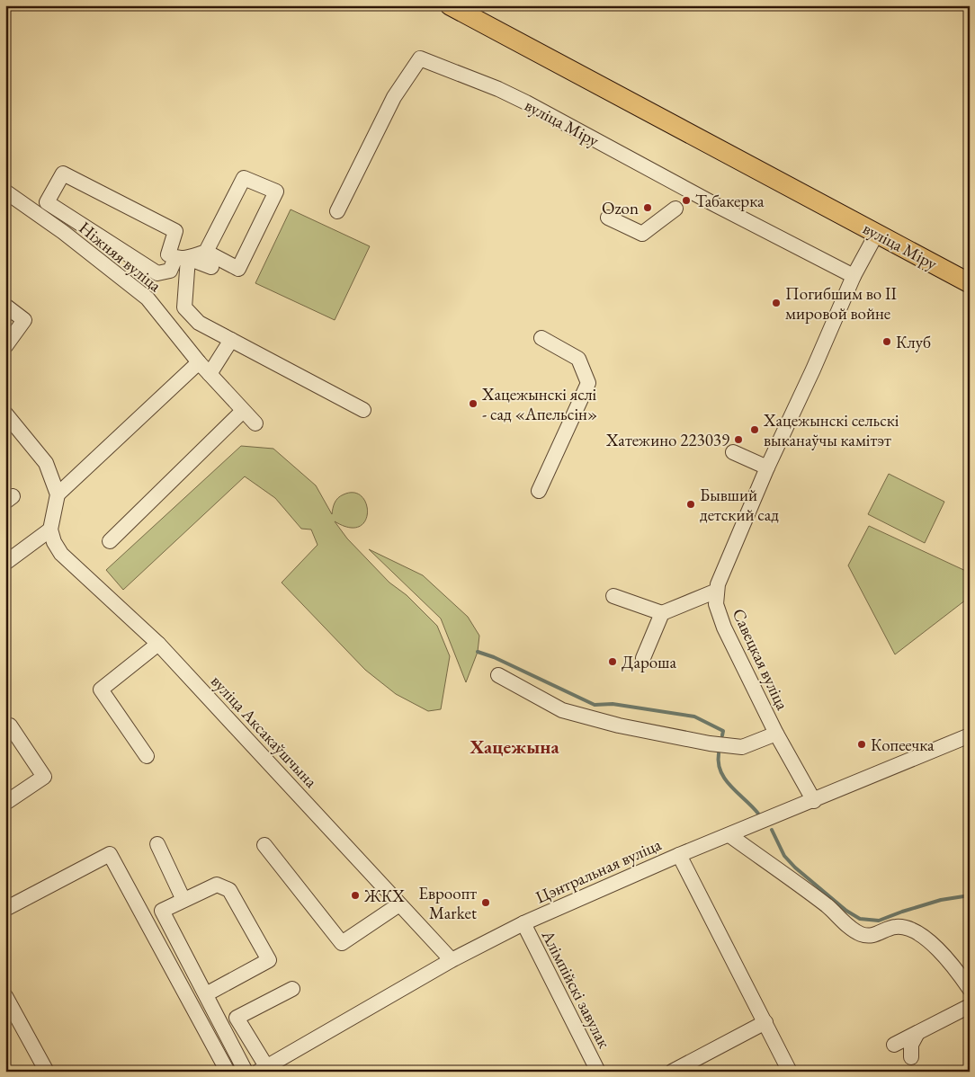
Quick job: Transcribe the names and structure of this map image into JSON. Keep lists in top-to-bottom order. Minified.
{"streets":{"main road":["вуліца Міру"],"street":["Ніжняя вуліца","Савецкая вуліца","вуліца Аксакаўшчына","Цэнтральная вуліца","Алімпійскі завулак"]},"crossings":[["вуліца Міру","Савецкая вуліца"],["Савецкая вуліца","Цэнтральная вуліца"],["вуліца Аксакаўшчына","Цэнтральная вуліца"],["Цэнтральная вуліца","Алімпійскі завулак"]],"districts":["Хацежына"],"places":["Табакерка","Ozon","Погибшим во II мировой войне","Клуб","Хацежынскі яслі - сад «Апельсін»","Хацежынскі сельскі выканаўчы камітэт","Хатежино 223039","Бывший детский сад","Дароша","Копеечка","ЖКХ","Евроопт Market"]}
